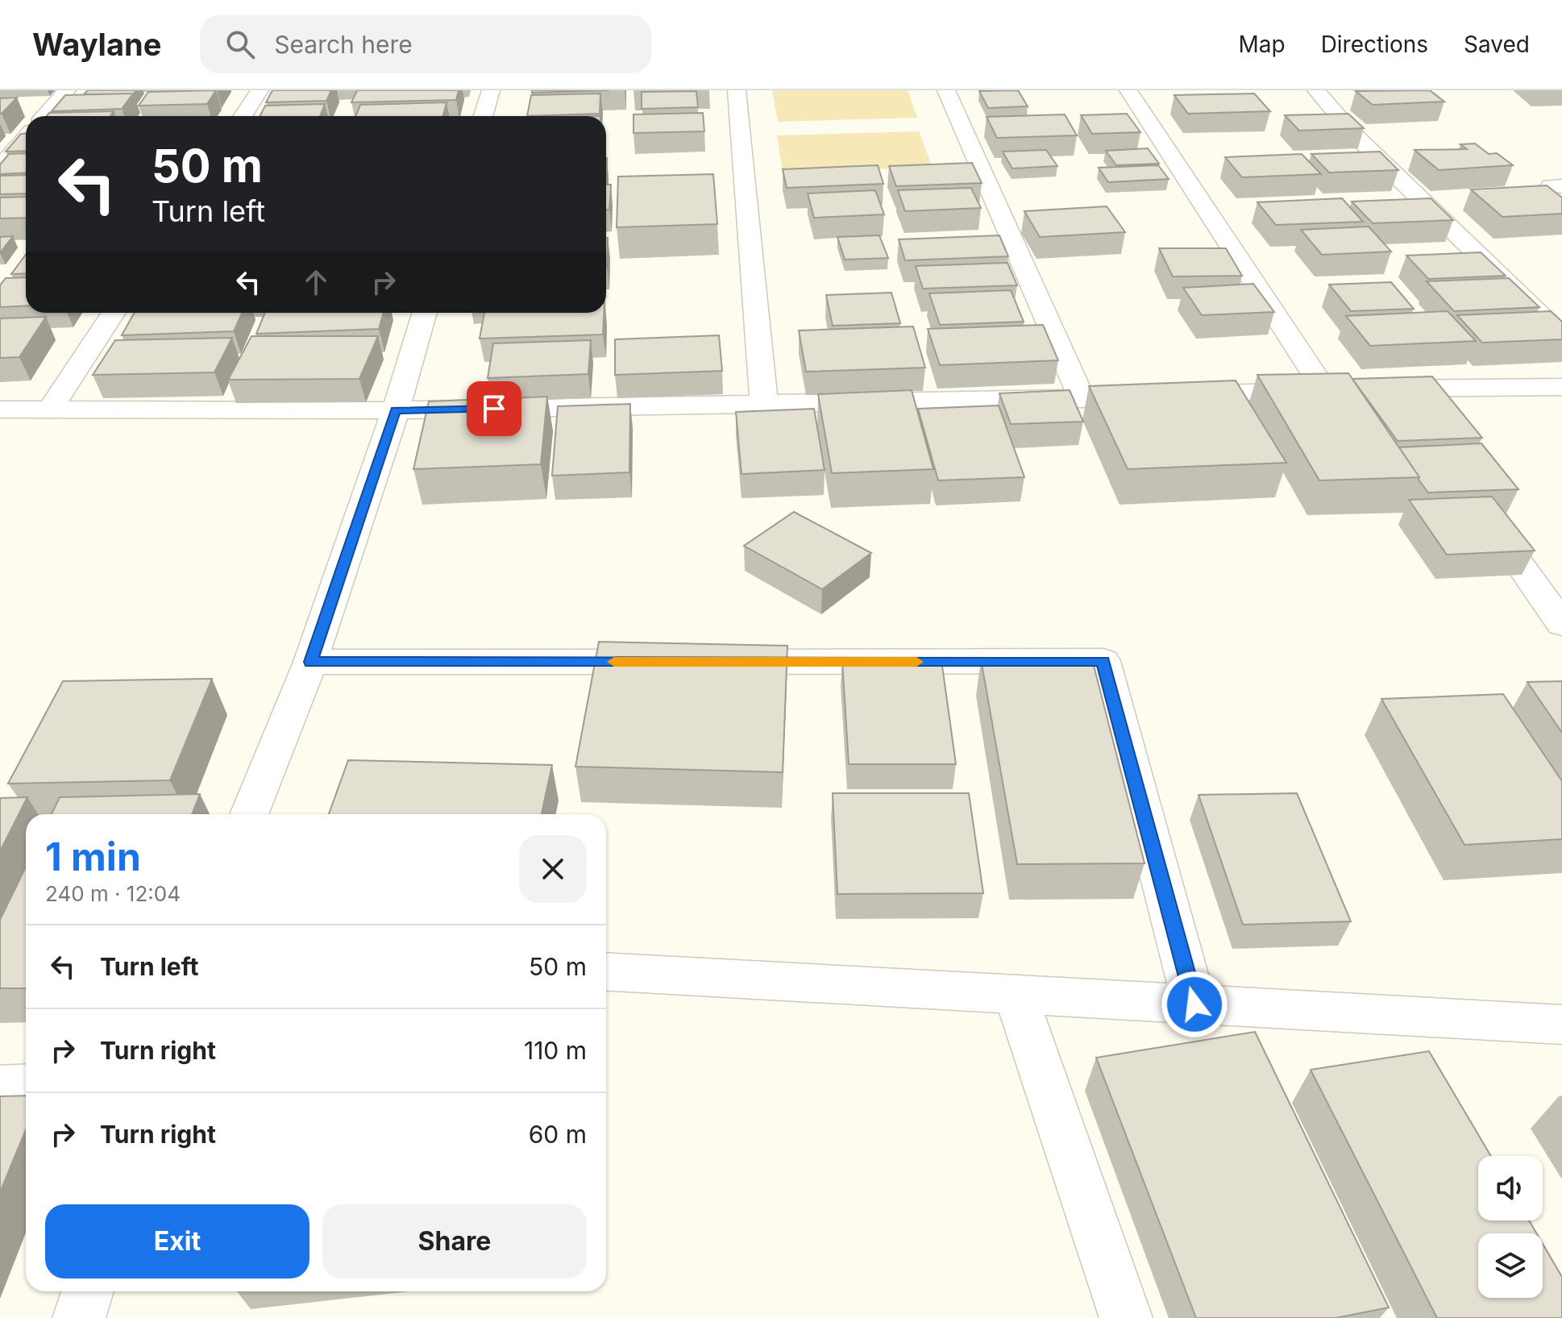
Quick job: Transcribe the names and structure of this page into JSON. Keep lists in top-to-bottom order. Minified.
{"page":{"header":"Waylane","search":"Search here","nav":["Map","Directions","Saved"],"turn":["50 m","Turn left"],"heading":["1 min","240 m · 12:04"],"list":[{"name":"Turn left","value":"50 m"},{"name":"Turn right","value":"110 m"},{"name":"Turn right","value":"60 m"}],"buttons":["Exit","Share"]}}
